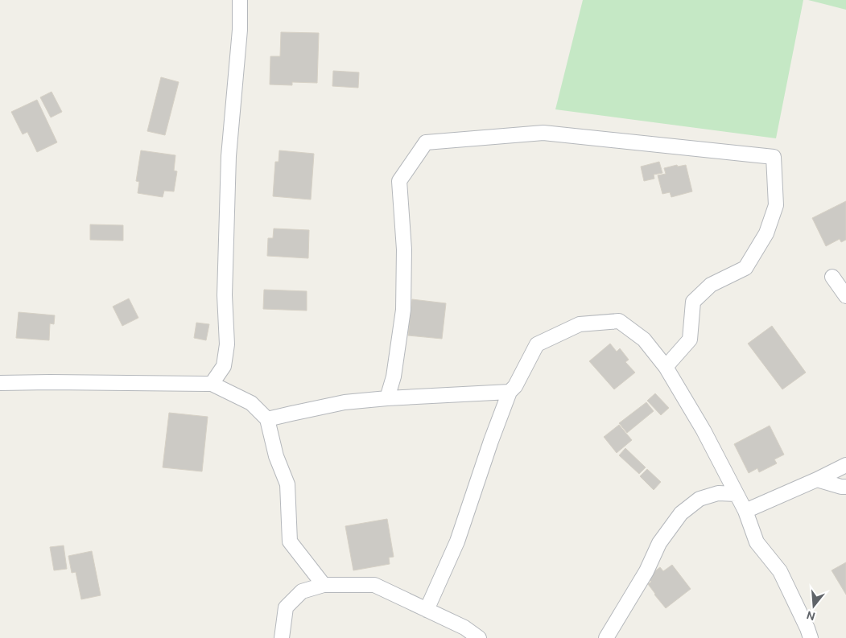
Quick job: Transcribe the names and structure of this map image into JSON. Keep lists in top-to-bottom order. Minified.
{"north":"bottom"}
